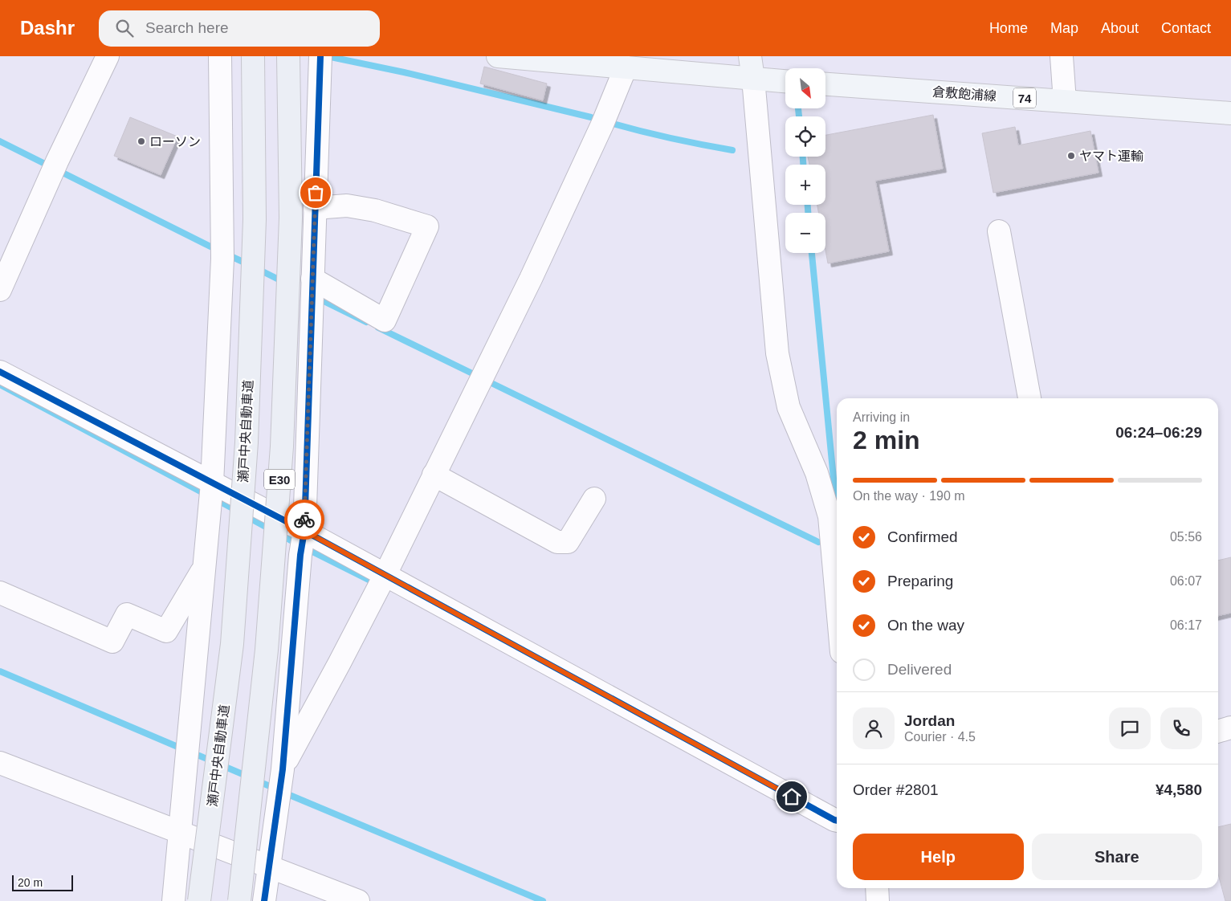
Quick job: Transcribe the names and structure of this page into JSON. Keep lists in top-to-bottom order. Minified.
{"streets":{"highway":["瀬戸中央自動車道","E30"],"main road":["倉敷飽浦線","74"]},"places":["ローソン","ヤマト運輸"],"scale_bar":"20 m","north":"bottom right","page":{"header":"Dashr","search":"Search here","nav":["Home","Map","About","Contact"],"map_buttons":["+","−"],"heading":["2 min","Arriving in","06:24–06:29"],"panel":["Jordan","Courier · 4.5","Order #2801","¥4,580"],"bar":"On the way · 190 m","list":[["Confirmed","05:56"],["Preparing","06:07"],["On the way","06:17"],"Delivered"],"buttons":["Help","Share"],"scale":"20 m"}}
